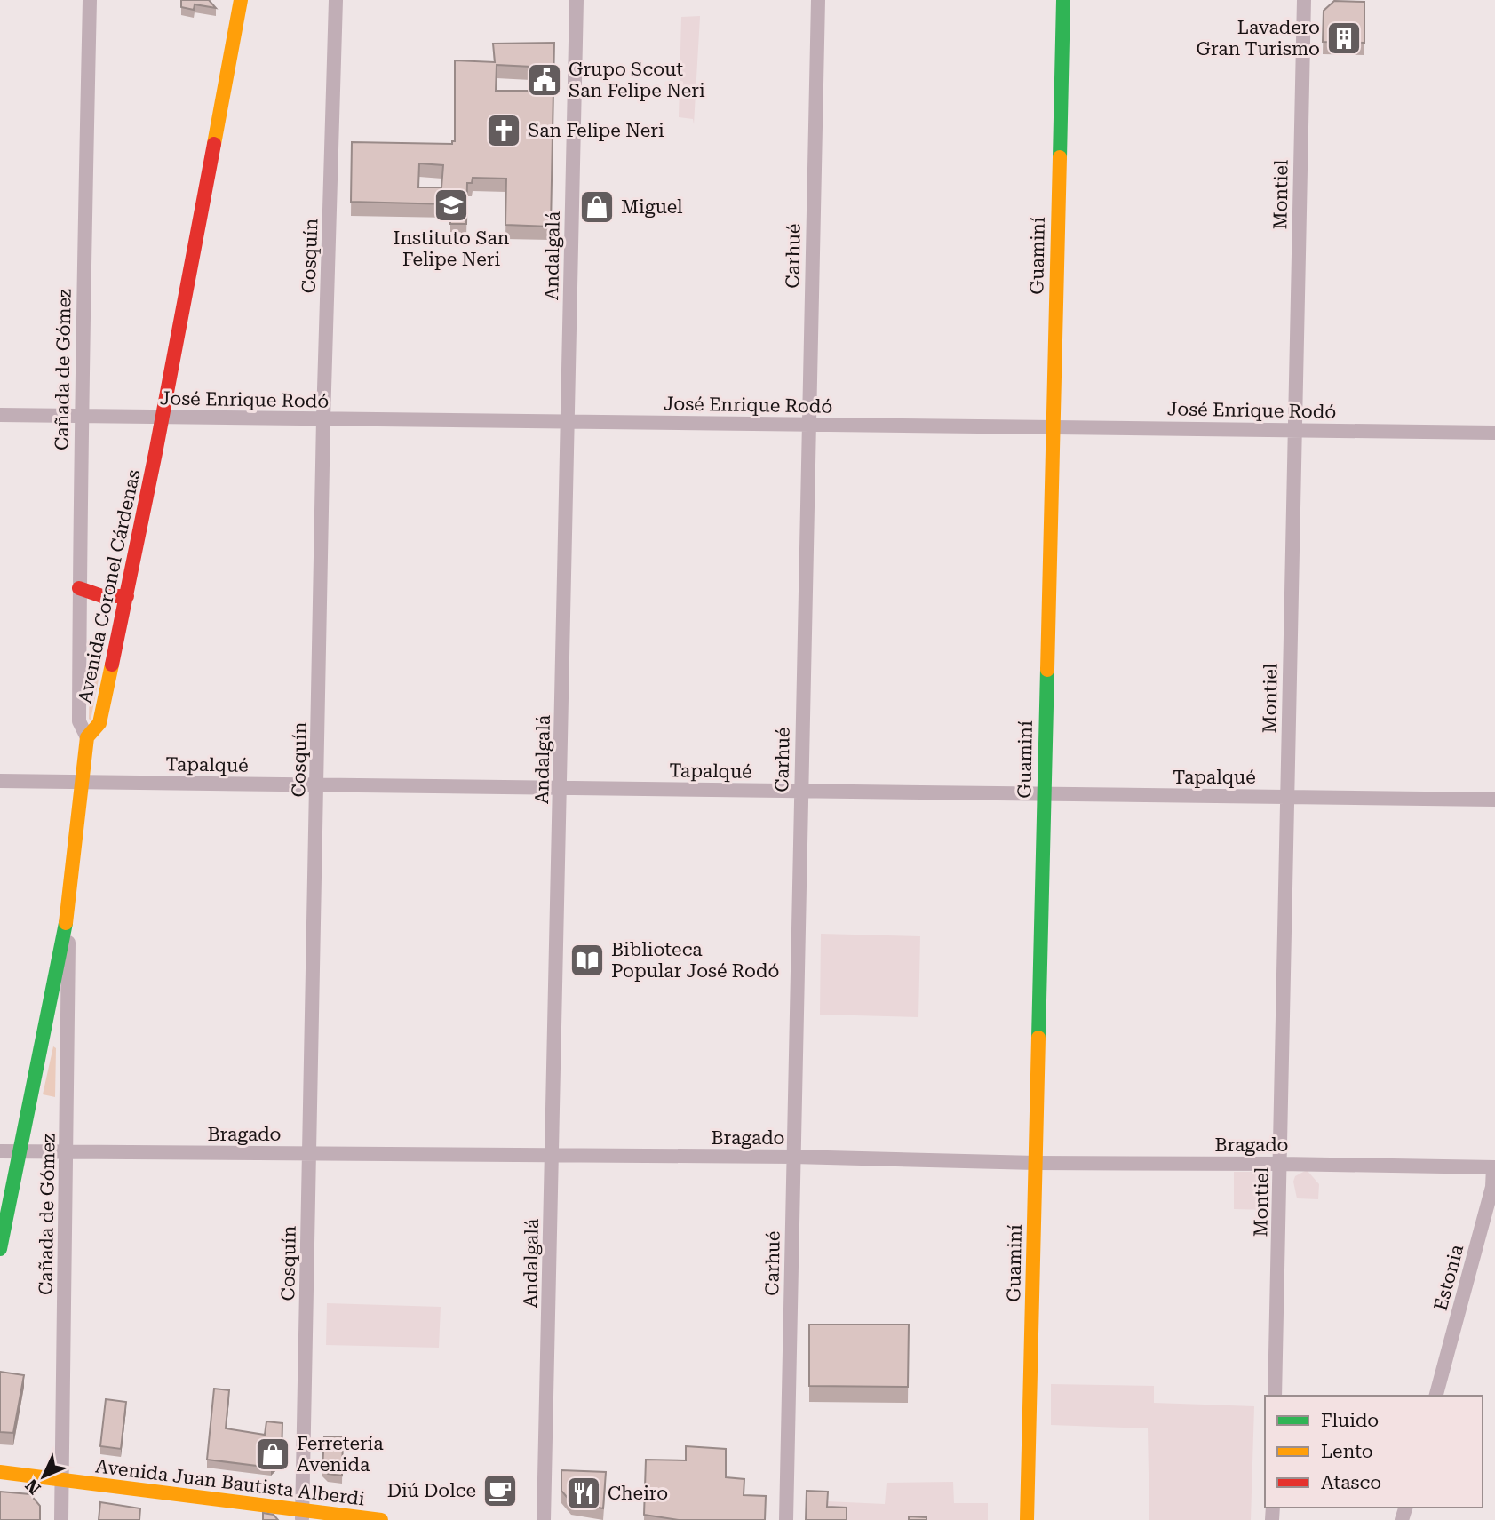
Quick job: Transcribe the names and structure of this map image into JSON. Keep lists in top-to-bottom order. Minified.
{"streets":{"street":["Montiel","Cosquín","Andalgalá","Carhué","Guaminí","Cañada de Gómez","José Enrique Rodó","Avenida Coronel Cárdenas","Tapalqué","Bragado","Estonia","Avenida Juan Bautista Alberdi"]},"crossings":[["Montiel","José Enrique Rodó"],["Montiel","Tapalqué"],["Montiel","Bragado"],["Cosquín","José Enrique Rodó"],["Cosquín","Tapalqué"],["Cosquín","Bragado"],["Cosquín","Avenida Juan Bautista Alberdi"],["Andalgalá","José Enrique Rodó"],["Andalgalá","Tapalqué"],["Andalgalá","Bragado"],["Carhué","José Enrique Rodó"],["Carhué","Tapalqué"],["Carhué","Bragado"],["Guaminí","José Enrique Rodó"],["Guaminí","Tapalqué"],["Guaminí","Bragado"],["Cañada de Gómez","José Enrique Rodó"],["Cañada de Gómez","Avenida Coronel Cárdenas"],["Cañada de Gómez","Bragado"],["Cañada de Gómez","Avenida Juan Bautista Alberdi"],["José Enrique Rodó","Avenida Coronel Cárdenas"],["Avenida Coronel Cárdenas","Tapalqué"],["Avenida Coronel Cárdenas","Bragado"],["Bragado","Estonia"]],"places":{"building":["Lavadero Gran Turismo"],"public building":["Grupo Scout San Felipe Neri"],"church":["San Felipe Neri"],"school or university":["Instituto San Felipe Neri"],"shop":["Miguel","Ferretería Avenida"],"library":["Biblioteca Popular José Rodó"],"cafe":["Diú Dolce"],"restaurant":["Cheiro"]},"legend":["Fluido","Lento","Atasco"],"north":"bottom left"}
